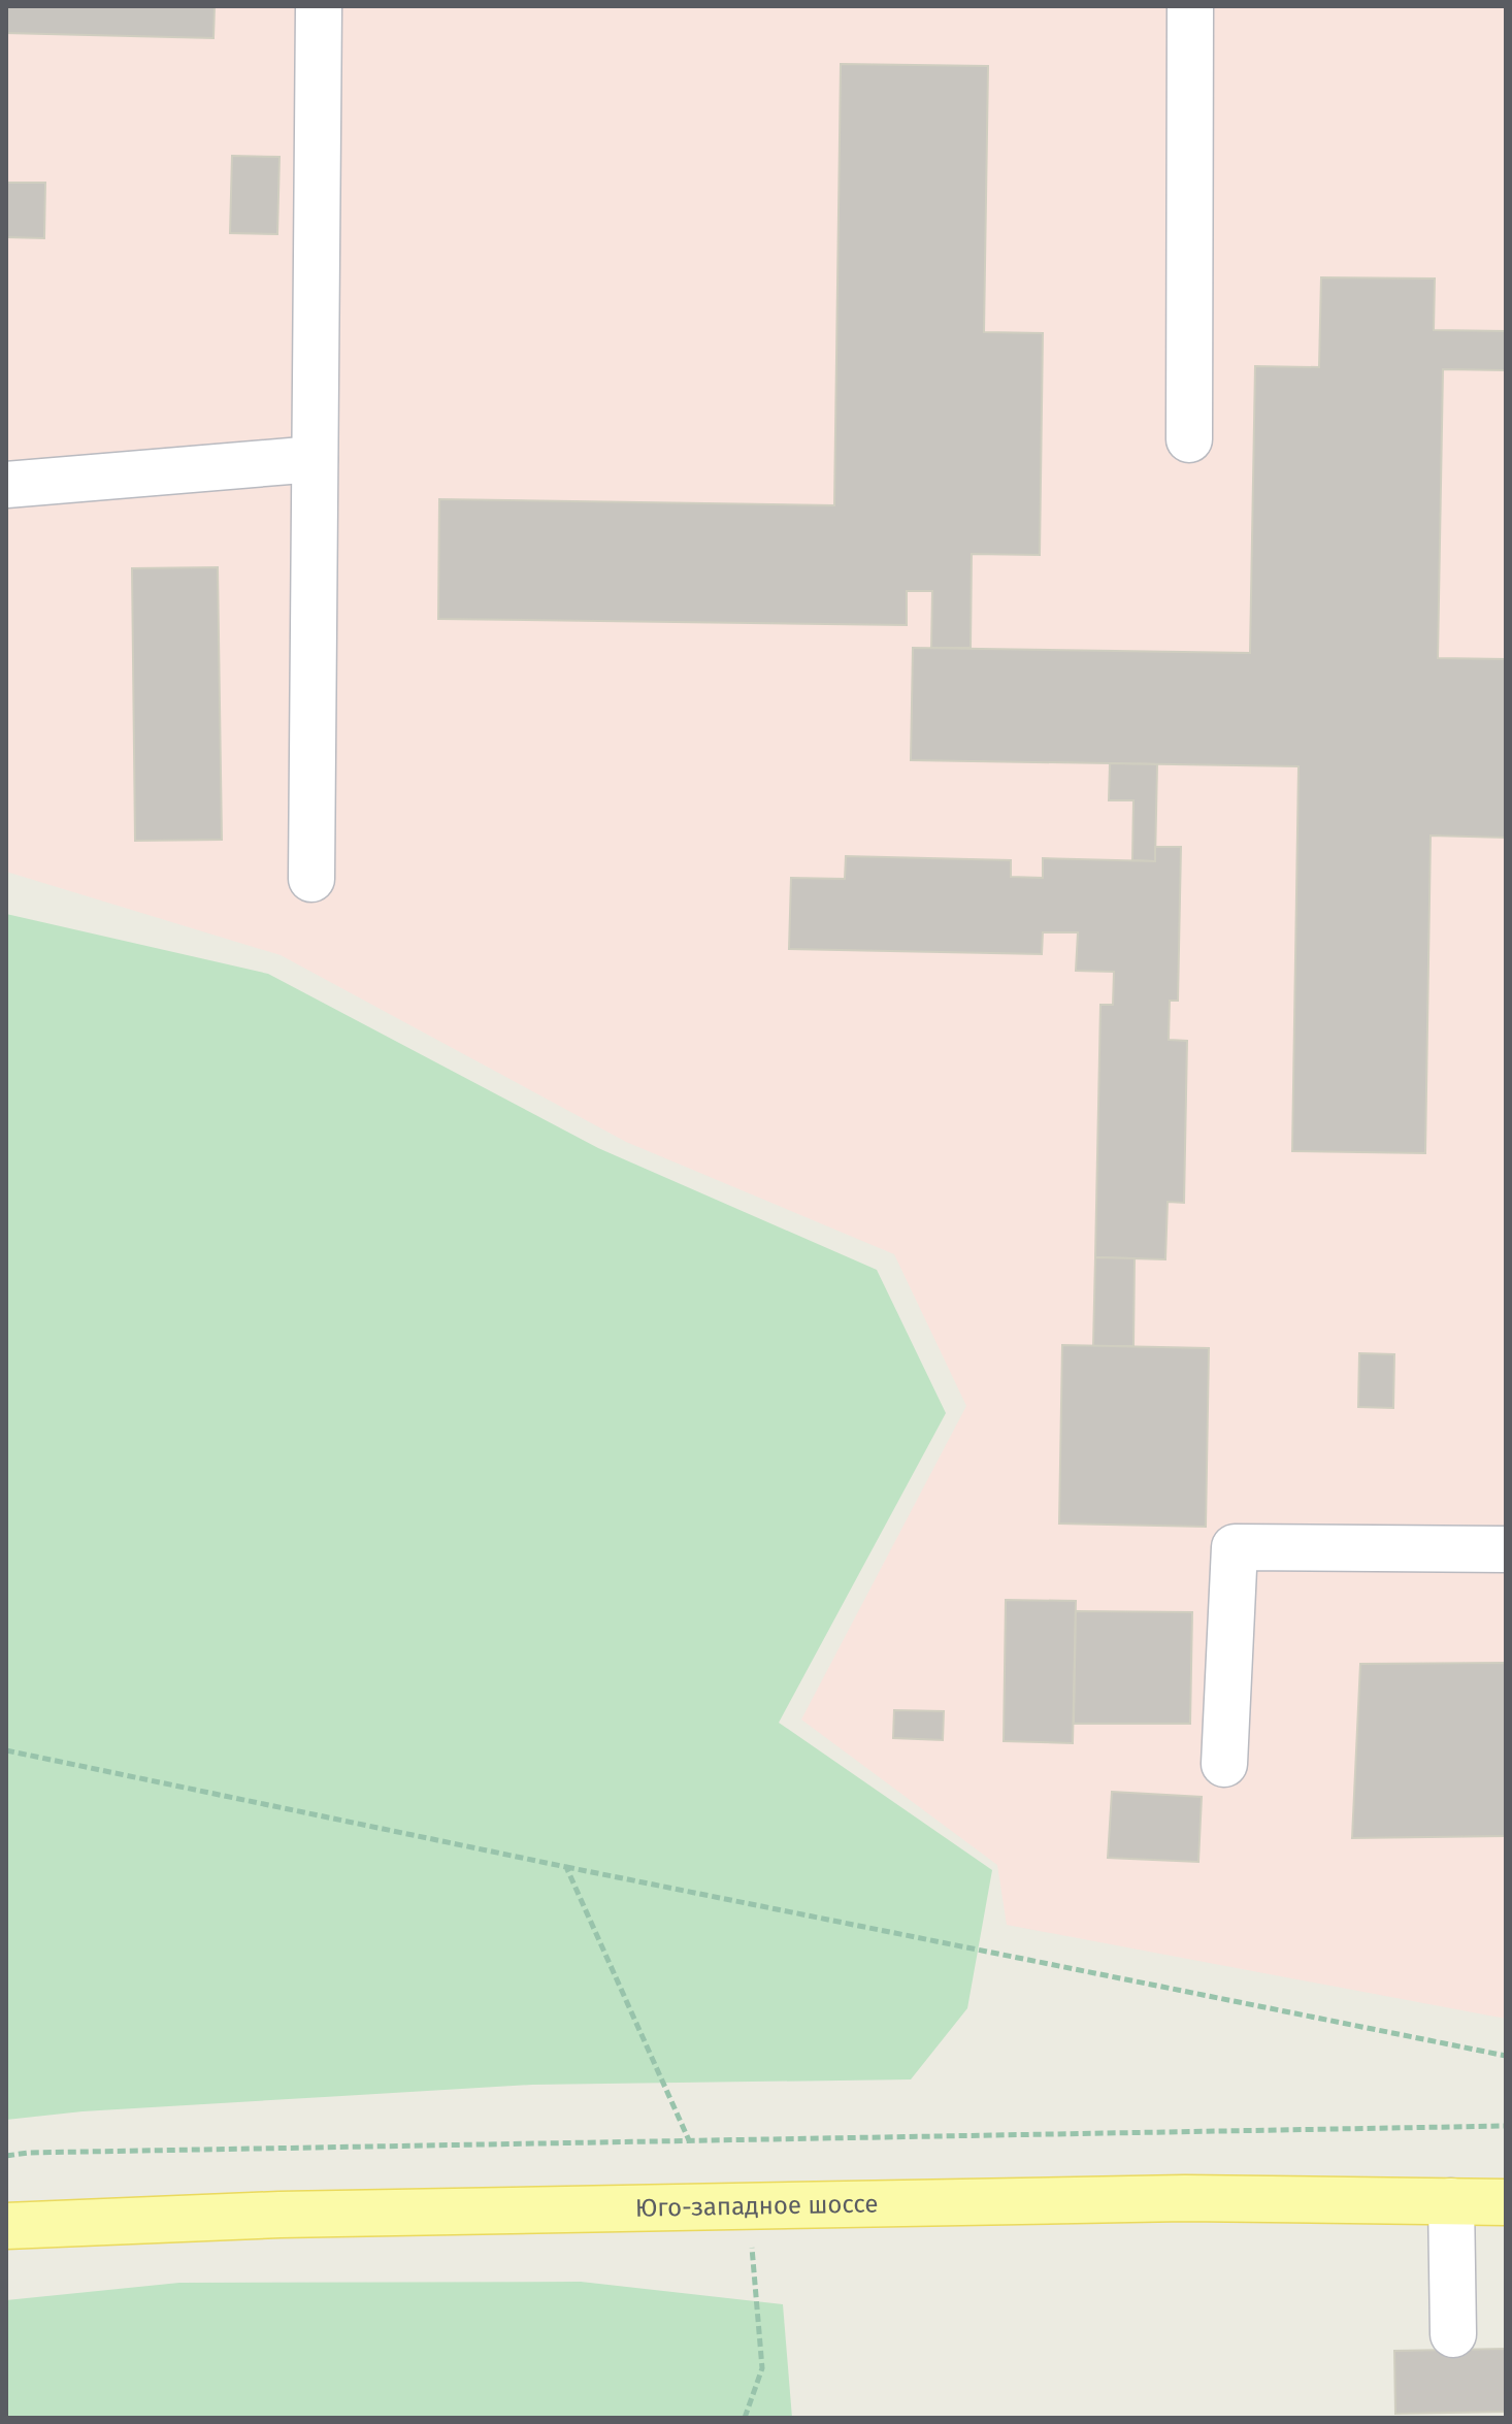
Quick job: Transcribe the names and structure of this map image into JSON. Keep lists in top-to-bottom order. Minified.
{"streets":{"main road":["Юго-западное шоссе"]}}
